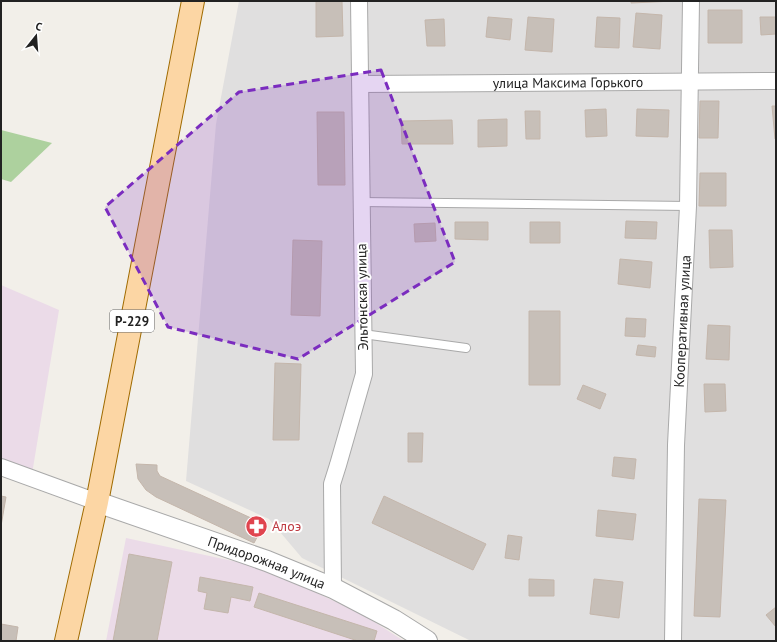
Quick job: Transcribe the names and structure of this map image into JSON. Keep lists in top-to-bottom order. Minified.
{"streets":{"main road":["Р-229"],"street":["улица Максима Горького","Эльтонская улица","Кооперативная улица","Придорожная улица"]},"crossings":[["улица Максима Горького","Эльтонская улица"],["улица Максима Горького","Кооперативная улица"],["Эльтонская улица","Придорожная улица"],["Р-229","Придорожная улица"]],"places":{"pharmacy":["Алоэ"]},"north":"top"}
